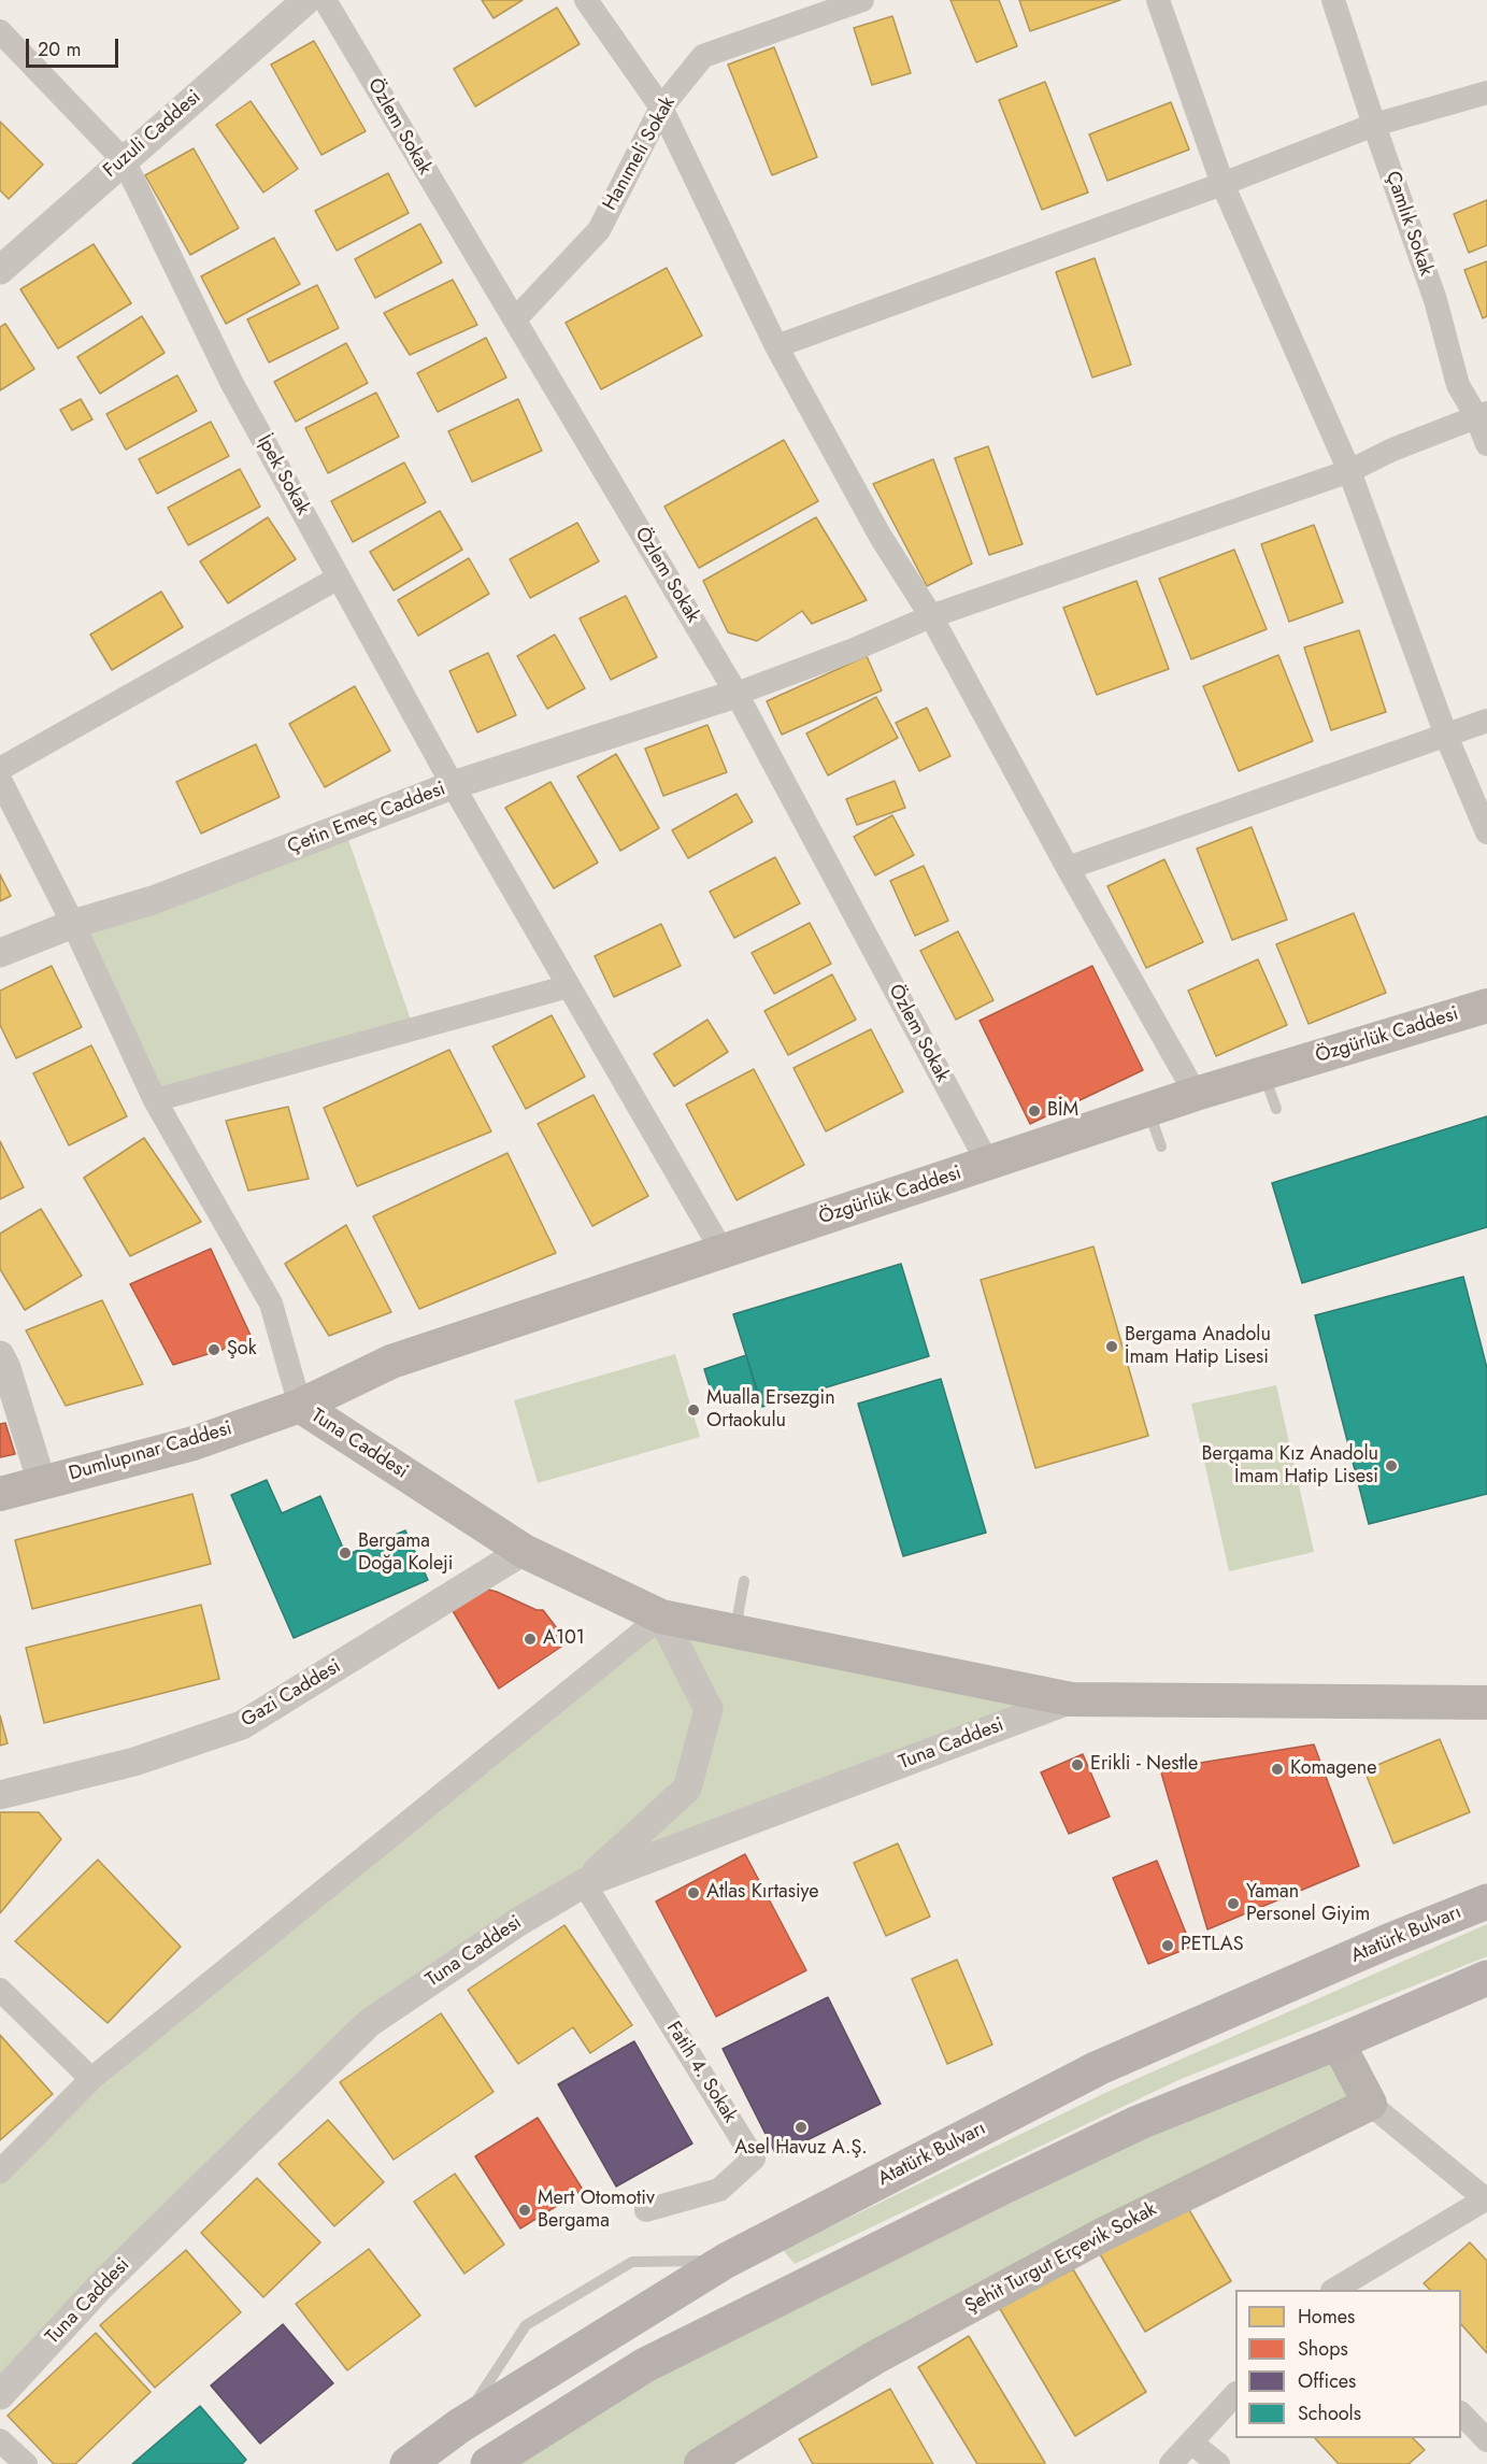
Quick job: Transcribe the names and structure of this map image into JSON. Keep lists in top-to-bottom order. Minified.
{"streets":{"main road":["Özgürlük Caddesi","Tuna Caddesi","Dumlupınar Caddesi","Atatürk Bulvarı","Şehit Turgut Erçevik Sokak"],"street":["Özlem Sokak","Fuzuli Caddesi","Hanımeli Sokak","Çamlık Sokak","İpek Sokak","Çetin Emeç Caddesi","Gazi Caddesi","Fatih 4. Sokak"]},"crossings":[["Özlem Sokak","Hanımeli Sokak"],["Özlem Sokak","Çetin Emeç Caddesi"],["Özlem Sokak","Özgürlük Caddesi"],["Fuzuli Caddesi","İpek Sokak"],["İpek Sokak","Çetin Emeç Caddesi"],["İpek Sokak","Özgürlük Caddesi"],["Özgürlük Caddesi","Tuna Caddesi"],["Özgürlük Caddesi","Dumlupınar Caddesi"],["Tuna Caddesi","Dumlupınar Caddesi"],["Tuna Caddesi","Gazi Caddesi"],["Tuna Caddesi","Fatih 4. Sokak"]],"places":["BİM","Bergama Anadolu İmam Hatip Lisesi","Şok","Mualla Ersezgin Ortaokulu","Bergama Kız Anadolu İmam Hatip Lisesi","Bergama Doğa Koleji","A101","Erikli - Nestle","Komagene","Atlas Kırtasiye","Yaman Personel Giyim","PETLAS","Asel Havuz A.Ş.","Mert Otomotiv Bergama"],"legend":["Homes","Shops","Offices","Schools"],"scale_bar":"20 m"}
